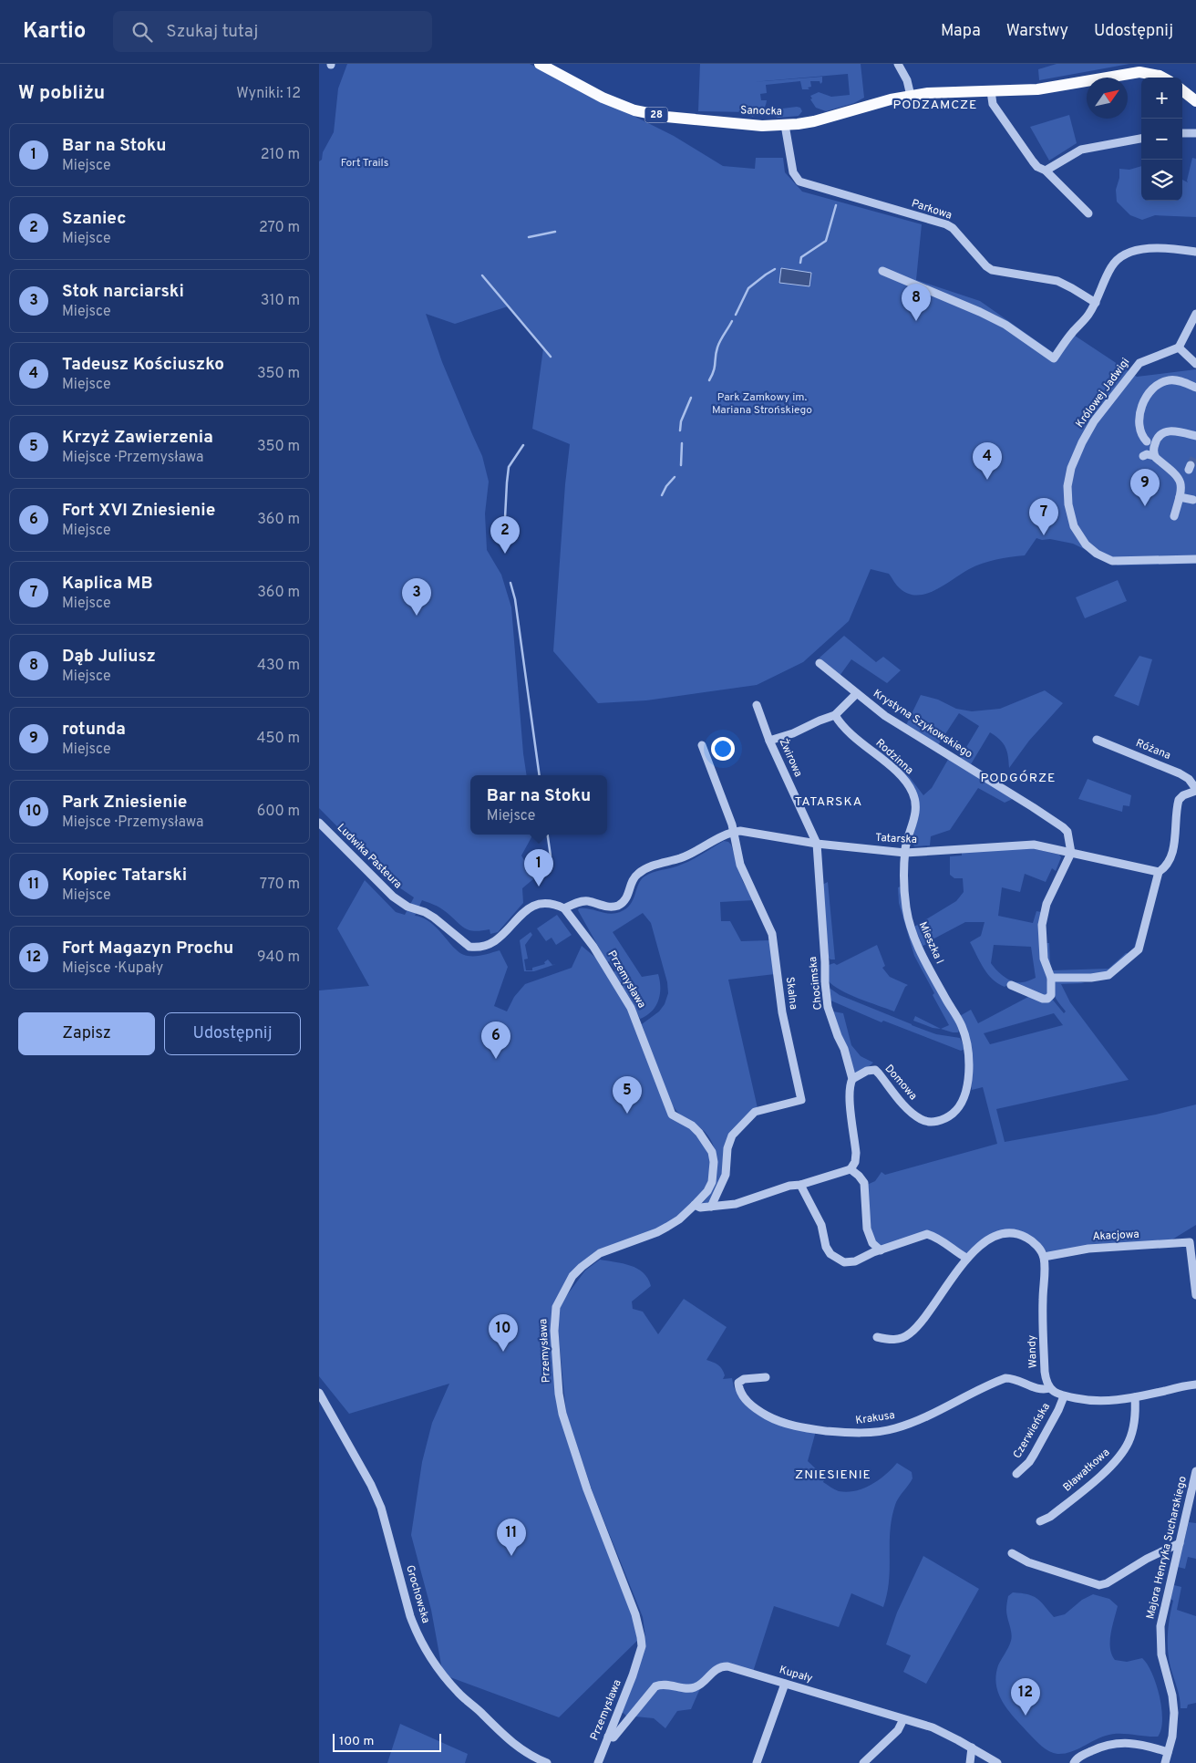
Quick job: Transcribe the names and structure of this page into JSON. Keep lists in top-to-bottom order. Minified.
{"streets":{"main road":["Sanocka","28"],"street":["Parkowa","Królowej Jadwigi","Krystyna Szykowskiego","Różana","Rodzinna","Żwirowa","Tatarska","Ludwika Pasteura","Mieszka I","Przemysława","Chocimska","Skalna","Domowa","Akacjowa","Wandy","Krakusa","Czerwieńska","Bławatkowa","Majora Henryka Sucharskiego","Grochowska","Kupały"]},"crossings":[["Sanocka","28"],["Sanocka","Parkowa"],["Krystyna Szykowskiego","Tatarska"],["Rodzinna","Tatarska"],["Rodzinna","Mieszka I"],["Żwirowa","Tatarska"],["Żwirowa","Chocimska"],["Tatarska","Mieszka I"],["Tatarska","Chocimska"],["Tatarska","Skalna"],["Ludwika Pasteura","Przemysława"],["Mieszka I","Domowa"],["Przemysława","Kupały"],["Chocimska","Domowa"],["Akacjowa","Wandy"],["Wandy","Krakusa"]],"districts":["PODZAMCZE","PODGÓRZE","TATARSKA","ZNIESIENIE"],"parks":["Fort Trails","Park Zamkowy im. Mariana Strońskiego"],"scale_bar":"100 m","north":"top right","page":{"header":"Kartio","search":"Szukaj tutaj","nav":["Mapa","Warstwy","Udostępnij"],"heading":["W pobliżu","Wyniki: 12"],"map_buttons":["+","−"],"list":[{"mark":"1","name":"Bar na Stoku","note":"Miejsce","value":"210 m"},{"mark":"2","name":"Szaniec","note":"Miejsce","value":"270 m"},{"mark":"3","name":"Stok narciarski","note":"Miejsce","value":"310 m"},{"mark":"4","name":"Tadeusz Kościuszko","note":"Miejsce","value":"350 m"},{"mark":"5","name":"Krzyż Zawierzenia","note":"Miejsce · Przemysława","value":"350 m"},{"mark":"6","name":"Fort XVI Zniesienie","note":"Miejsce","value":"360 m"},{"mark":"7","name":"Kaplica MB","note":"Miejsce","value":"360 m"},{"mark":"8","name":"Dąb Juliusz","note":"Miejsce","value":"430 m"},{"mark":"9","name":"rotunda","note":"Miejsce","value":"450 m"},{"mark":"10","name":"Park Zniesienie","note":"Miejsce · Przemysława","value":"600 m"},{"mark":"11","name":"Kopiec Tatarski","note":"Miejsce","value":"770 m"},{"mark":"12","name":"Fort Magazyn Prochu","note":"Miejsce · Kupały","value":"940 m"}],"pins":["8","4","9","7","2","3","1","6","5","10","11","12"],"popup":["Bar na Stoku","Miejsce"],"buttons":["Zapisz","Udostępnij"],"scale":"100 m"}}
